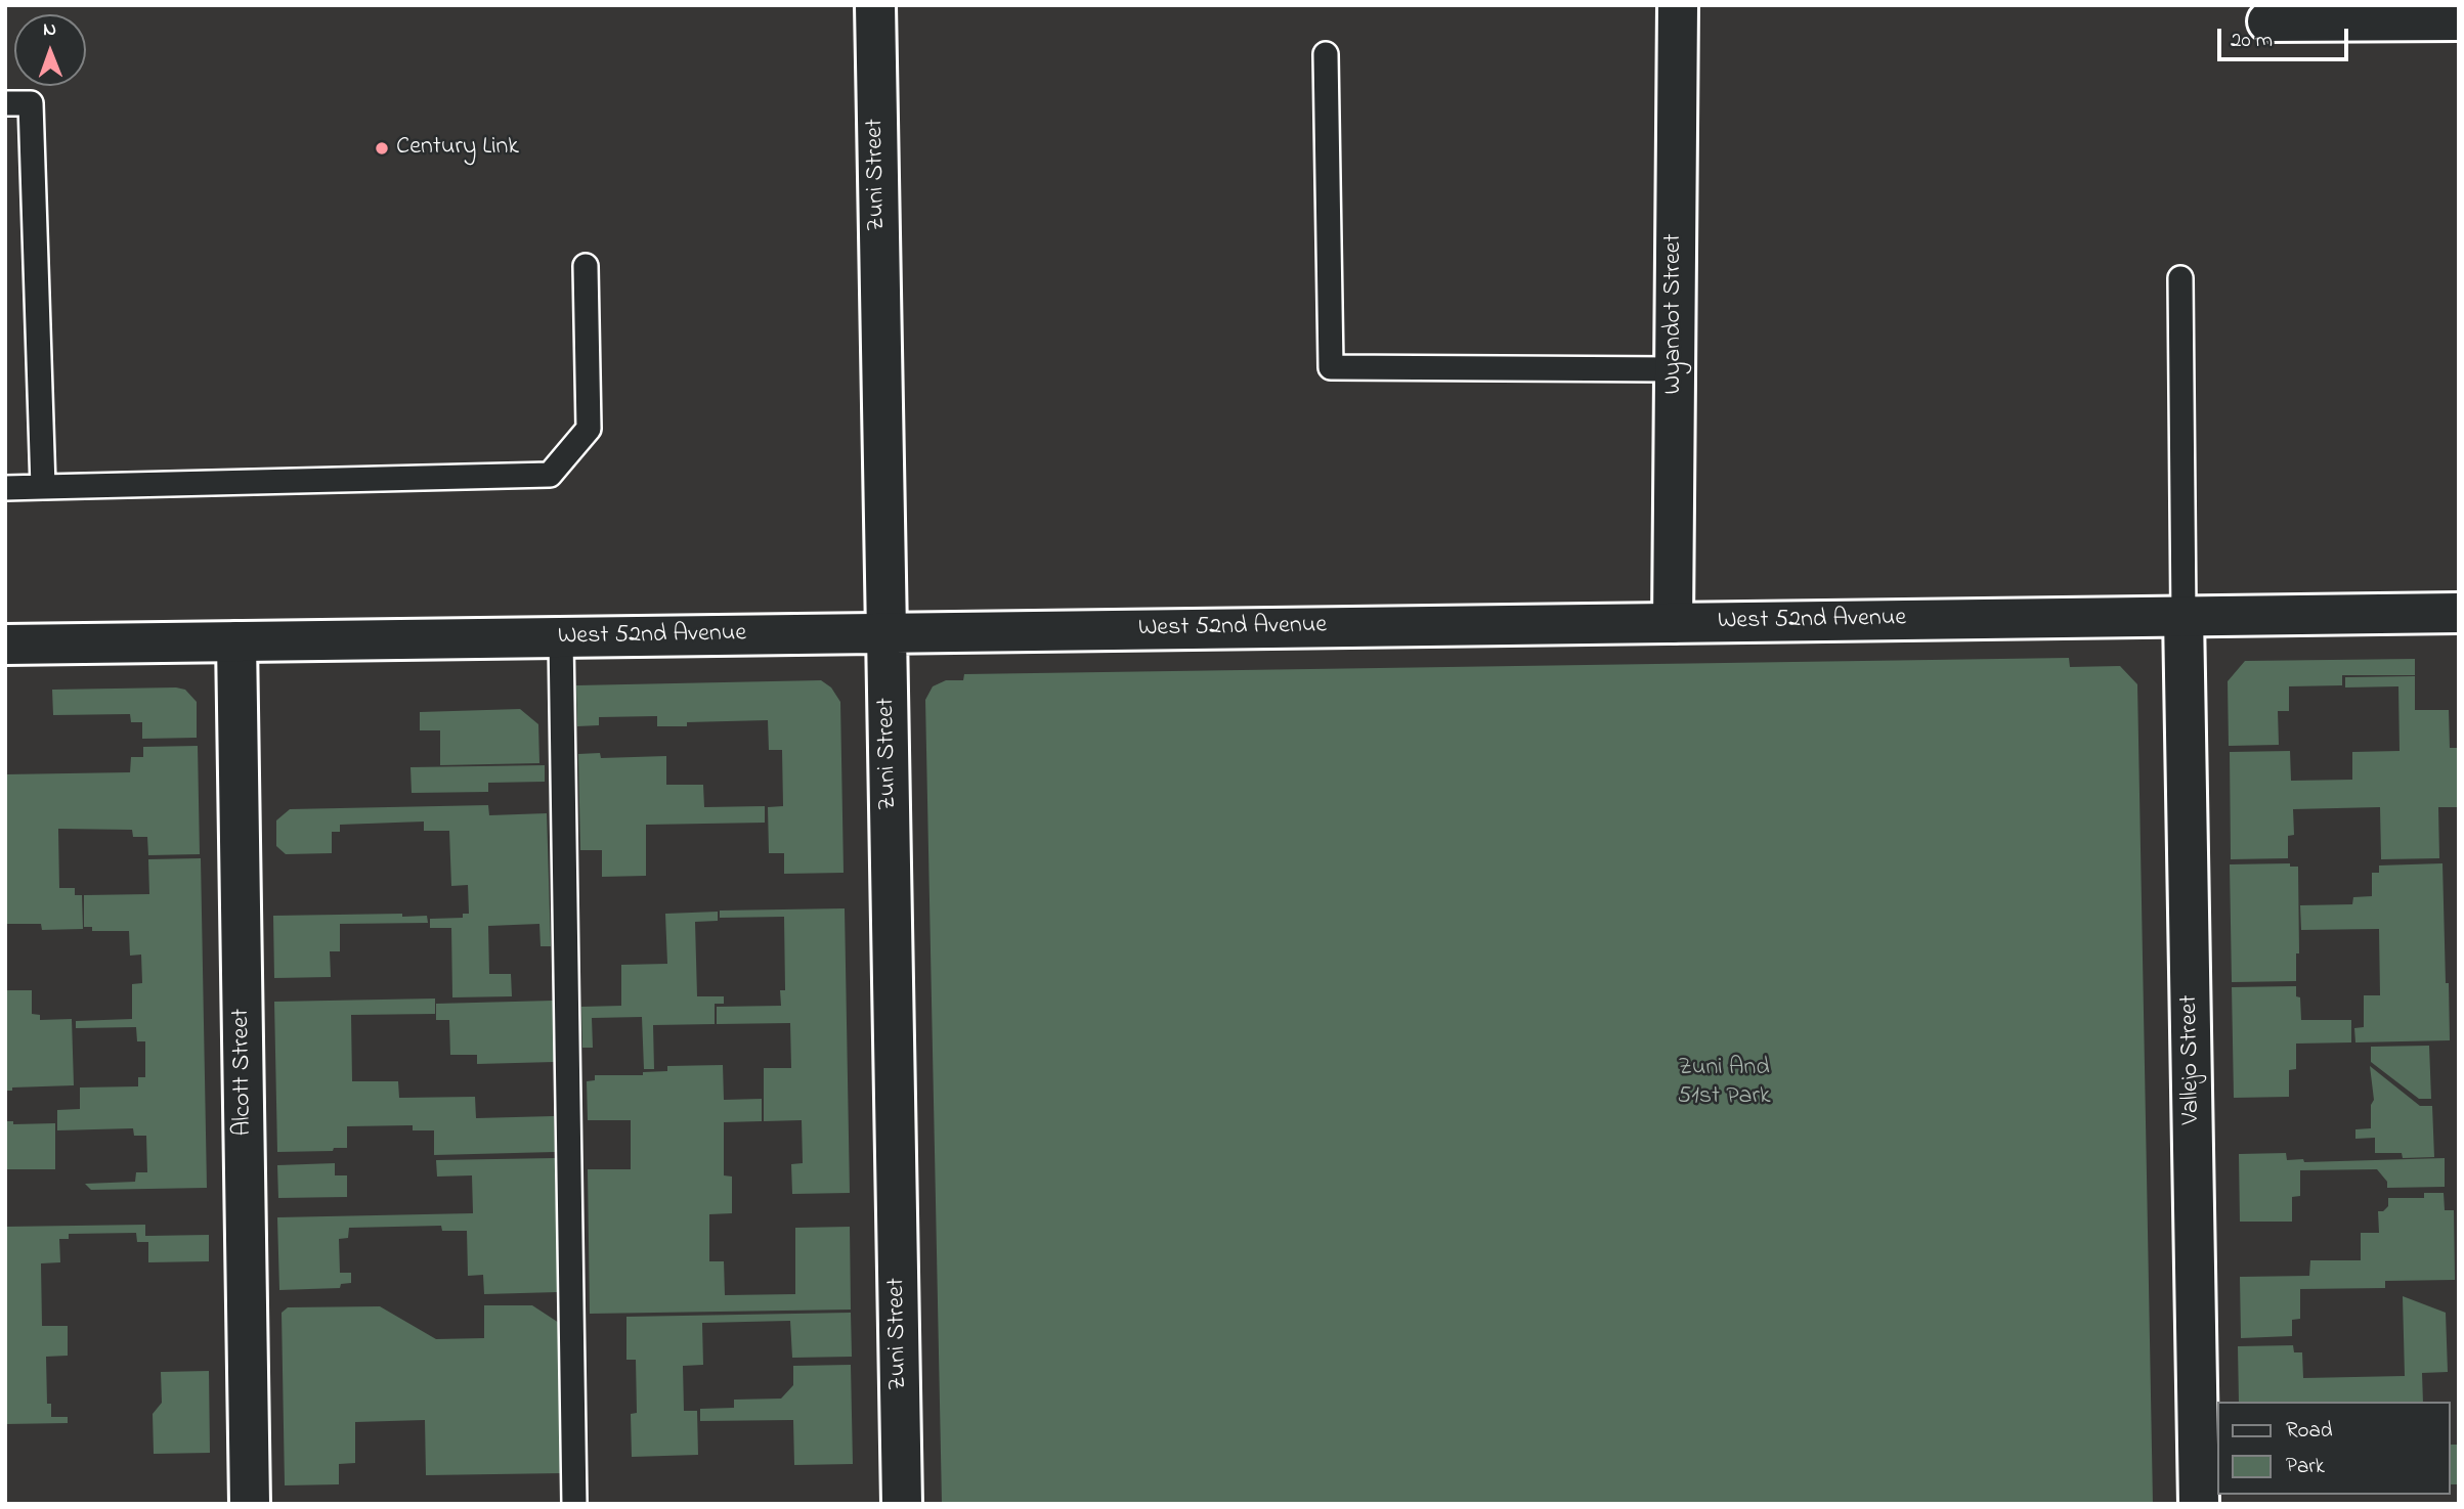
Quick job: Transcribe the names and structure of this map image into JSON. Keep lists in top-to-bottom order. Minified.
{"streets":{"street":["Zuni Street","Wyandot Street","West 52nd Avenue","Vallejo Street","Alcott Street"]},"crossings":[["Zuni Street","West 52nd Avenue"],["Wyandot Street","West 52nd Avenue"],["West 52nd Avenue","Vallejo Street"],["West 52nd Avenue","Alcott Street"]],"parks":["Zuni And 51st Park"],"places":["Century Link"],"legend":["Road","Park"],"scale_bar":"20 m","north":"top"}
